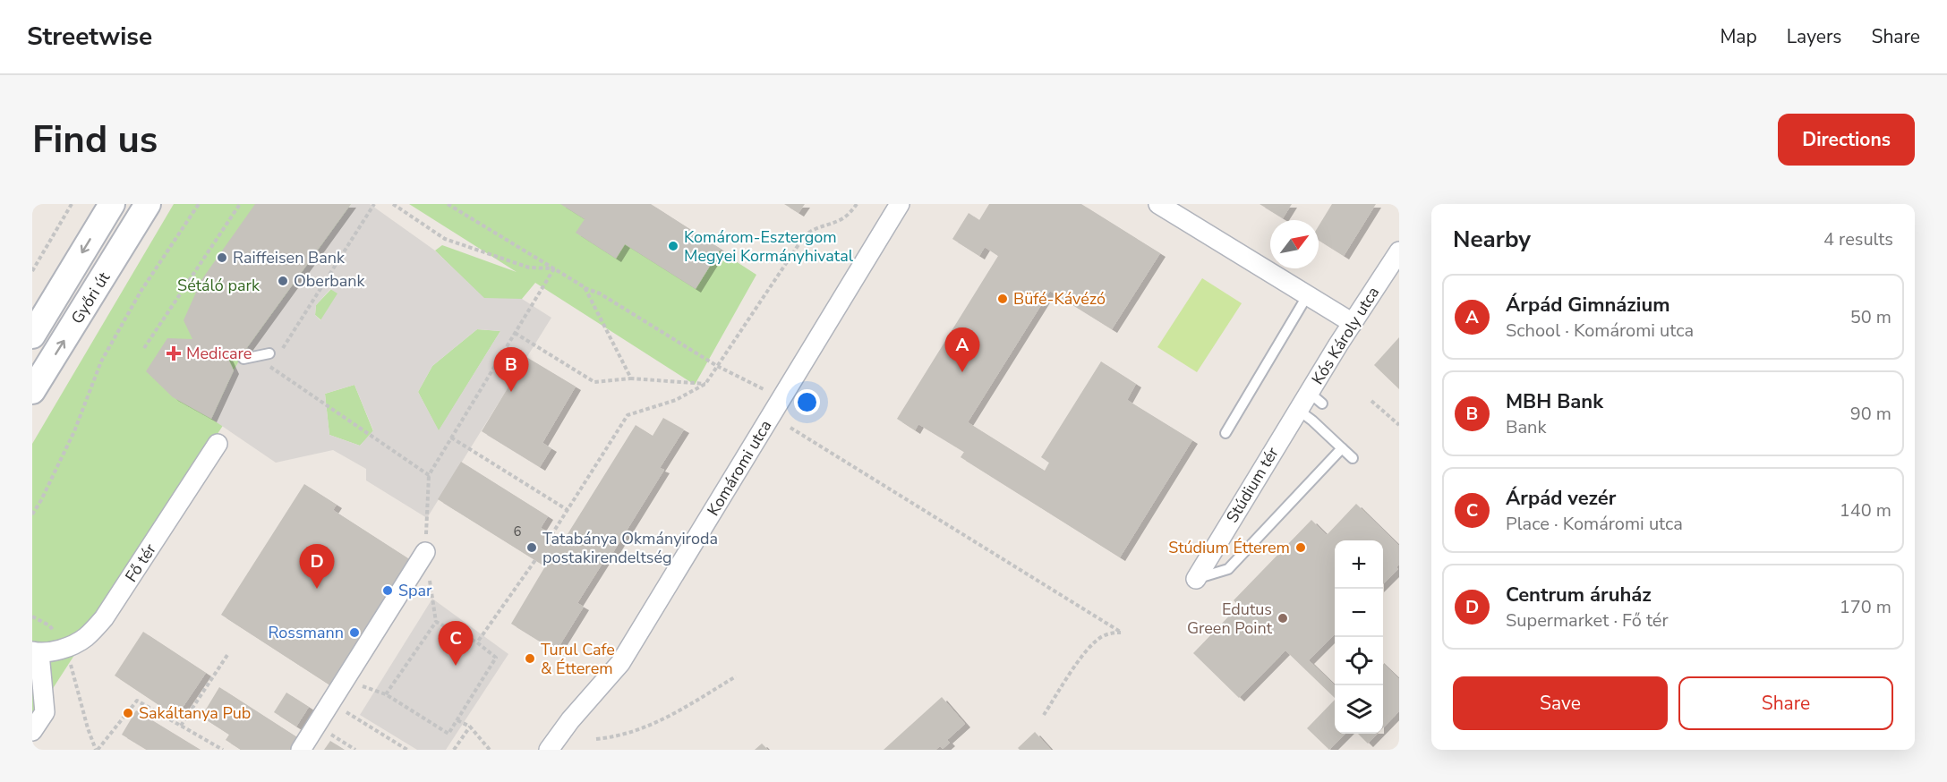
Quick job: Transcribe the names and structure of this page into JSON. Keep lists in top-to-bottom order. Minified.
{"streets":{"street":["Győri út","Kós Károly utca","Komáromi utca","Stúdium tér","Fő tér"]},"crossings":[["Kós Károly utca","Stúdium tér"]],"parks":["Sétáló park"],"places":{"other":["Komárom-Esztergom Megyei Kormányhivatal","Raiffeisen Bank","Oberbank","Büfé-Kávézó","Tatabánya Okmányiroda postakirendeltség","Stúdium Étterem","Spar","Edutus Green Point","Rossmann","Turul Cafe & Étterem","Sakáltanya Pub"],"health":["Medicare"]},"house_numbers":["6"],"north":"top right","page":{"header":"Streetwise","nav":["Map","Layers","Share"],"buttons":["Directions",["Save","Share"]],"title":"Find us","heading":["Nearby","4 results"],"list":[{"mark":"A","name":"Árpád Gimnázium","note":"School · Komáromi utca","value":"50 m"},{"mark":"B","name":"MBH Bank","note":"Bank","value":"90 m"},{"mark":"C","name":"Árpád vezér","note":"Place · Komáromi utca","value":"140 m"},{"mark":"D","name":"Centrum áruház","note":"Supermarket · Fő tér","value":"170 m"}],"pins":["A","B","D","C"],"map_buttons":["+","−"]}}
